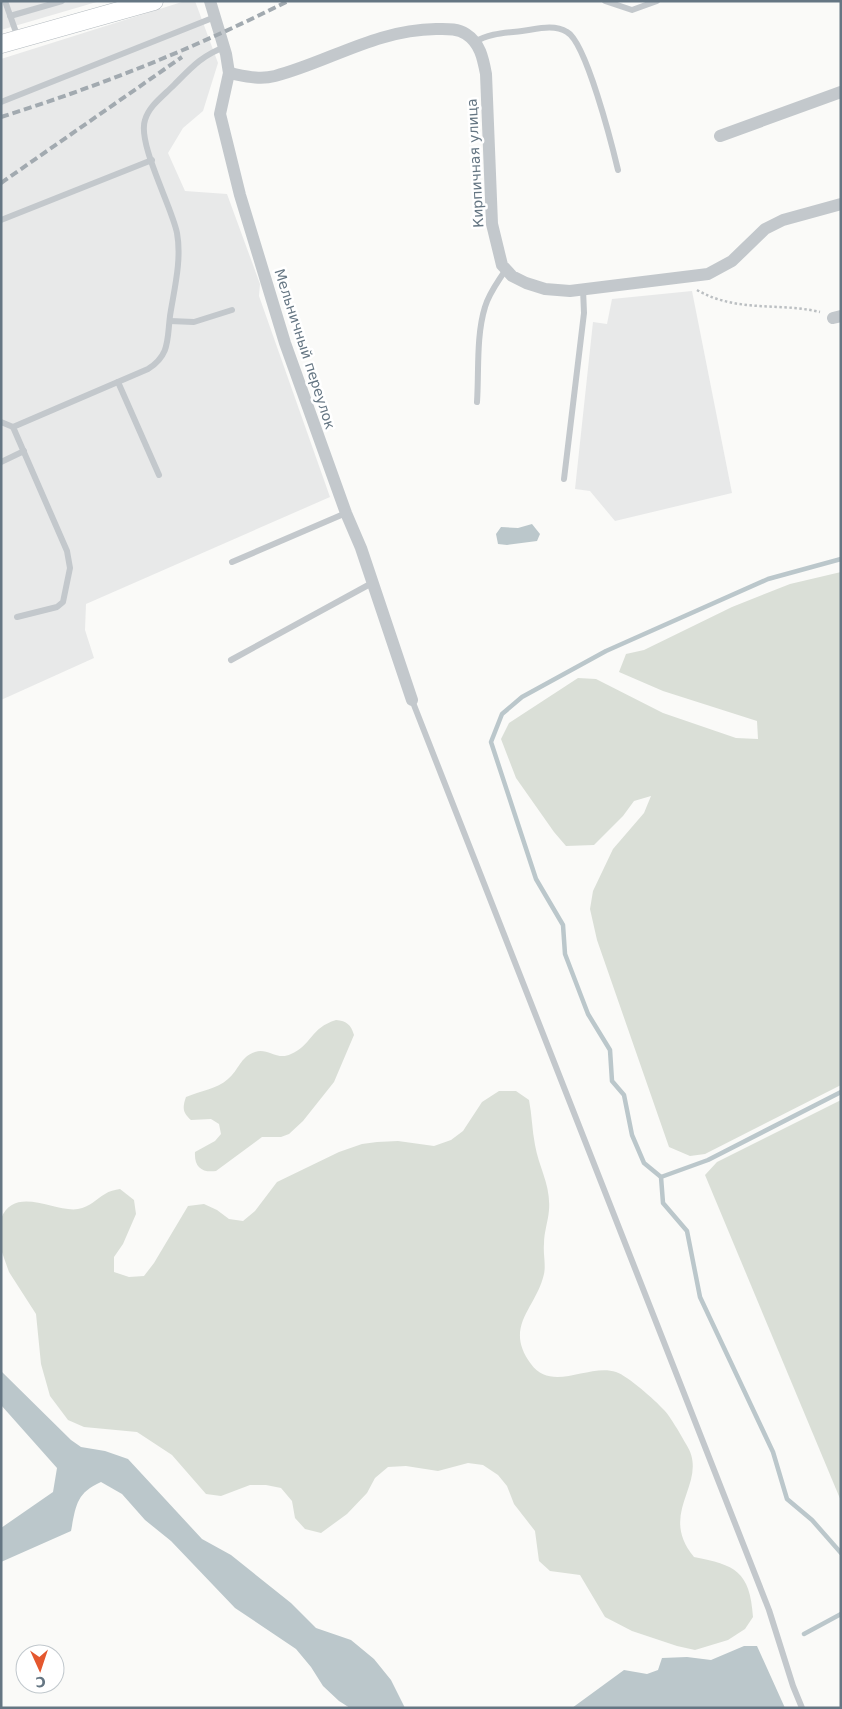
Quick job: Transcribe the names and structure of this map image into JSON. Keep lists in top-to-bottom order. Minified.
{"streets":{"street":["Кирпичная улица","Мельничный переулок"]},"north":"bottom"}
